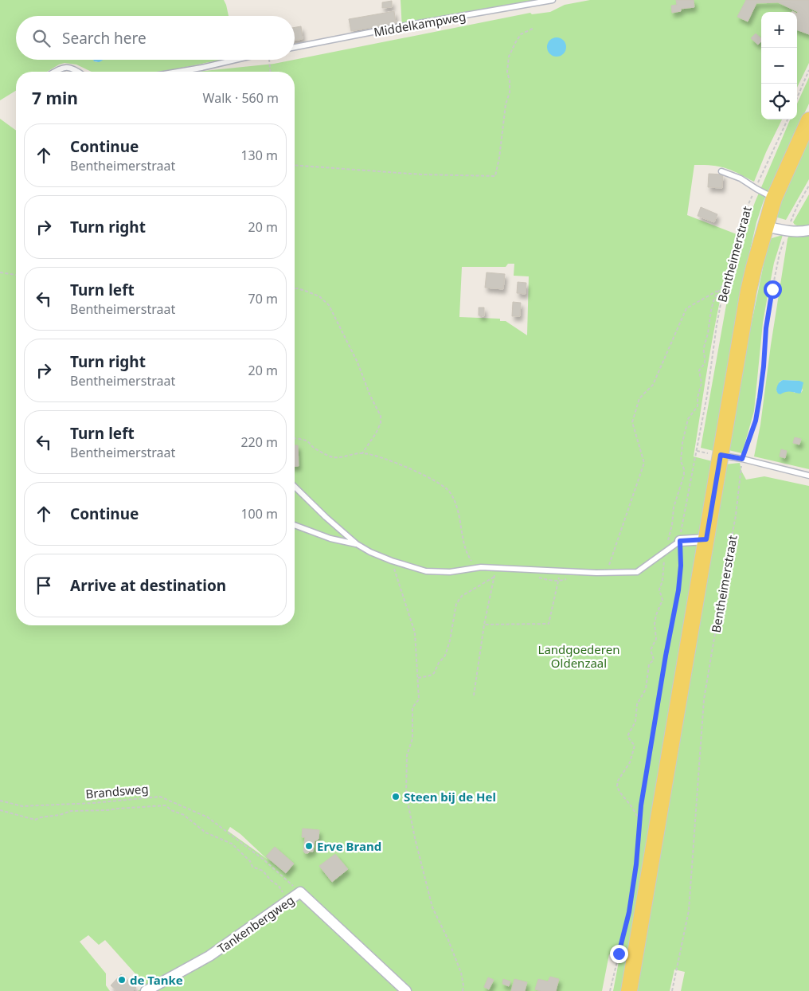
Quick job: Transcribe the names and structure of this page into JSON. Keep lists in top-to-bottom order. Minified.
{"streets":{"main road":["Bentheimerstraat"],"street":["Tankenbergweg"],"lane":["Middelkampweg"],"path":["Brandsweg"]},"crossings":[["Brandsweg","Tankenbergweg"]],"parks":["Landgoederen Oldenzaal"],"places":["Steen bij de Hel","Erve Brand","de Tanke"],"page":{"map_buttons":["+","−"],"search":"Search here","heading":["7 min","Walk · 560 m"],"list":[["Continue","Bentheimerstraat","130 m"],["Turn right","20 m"],["Turn left","Bentheimerstraat","70 m"],["Turn right","Bentheimerstraat","20 m"],["Turn left","Bentheimerstraat","220 m"],["Continue","100 m"],"Arrive at destination"]}}
